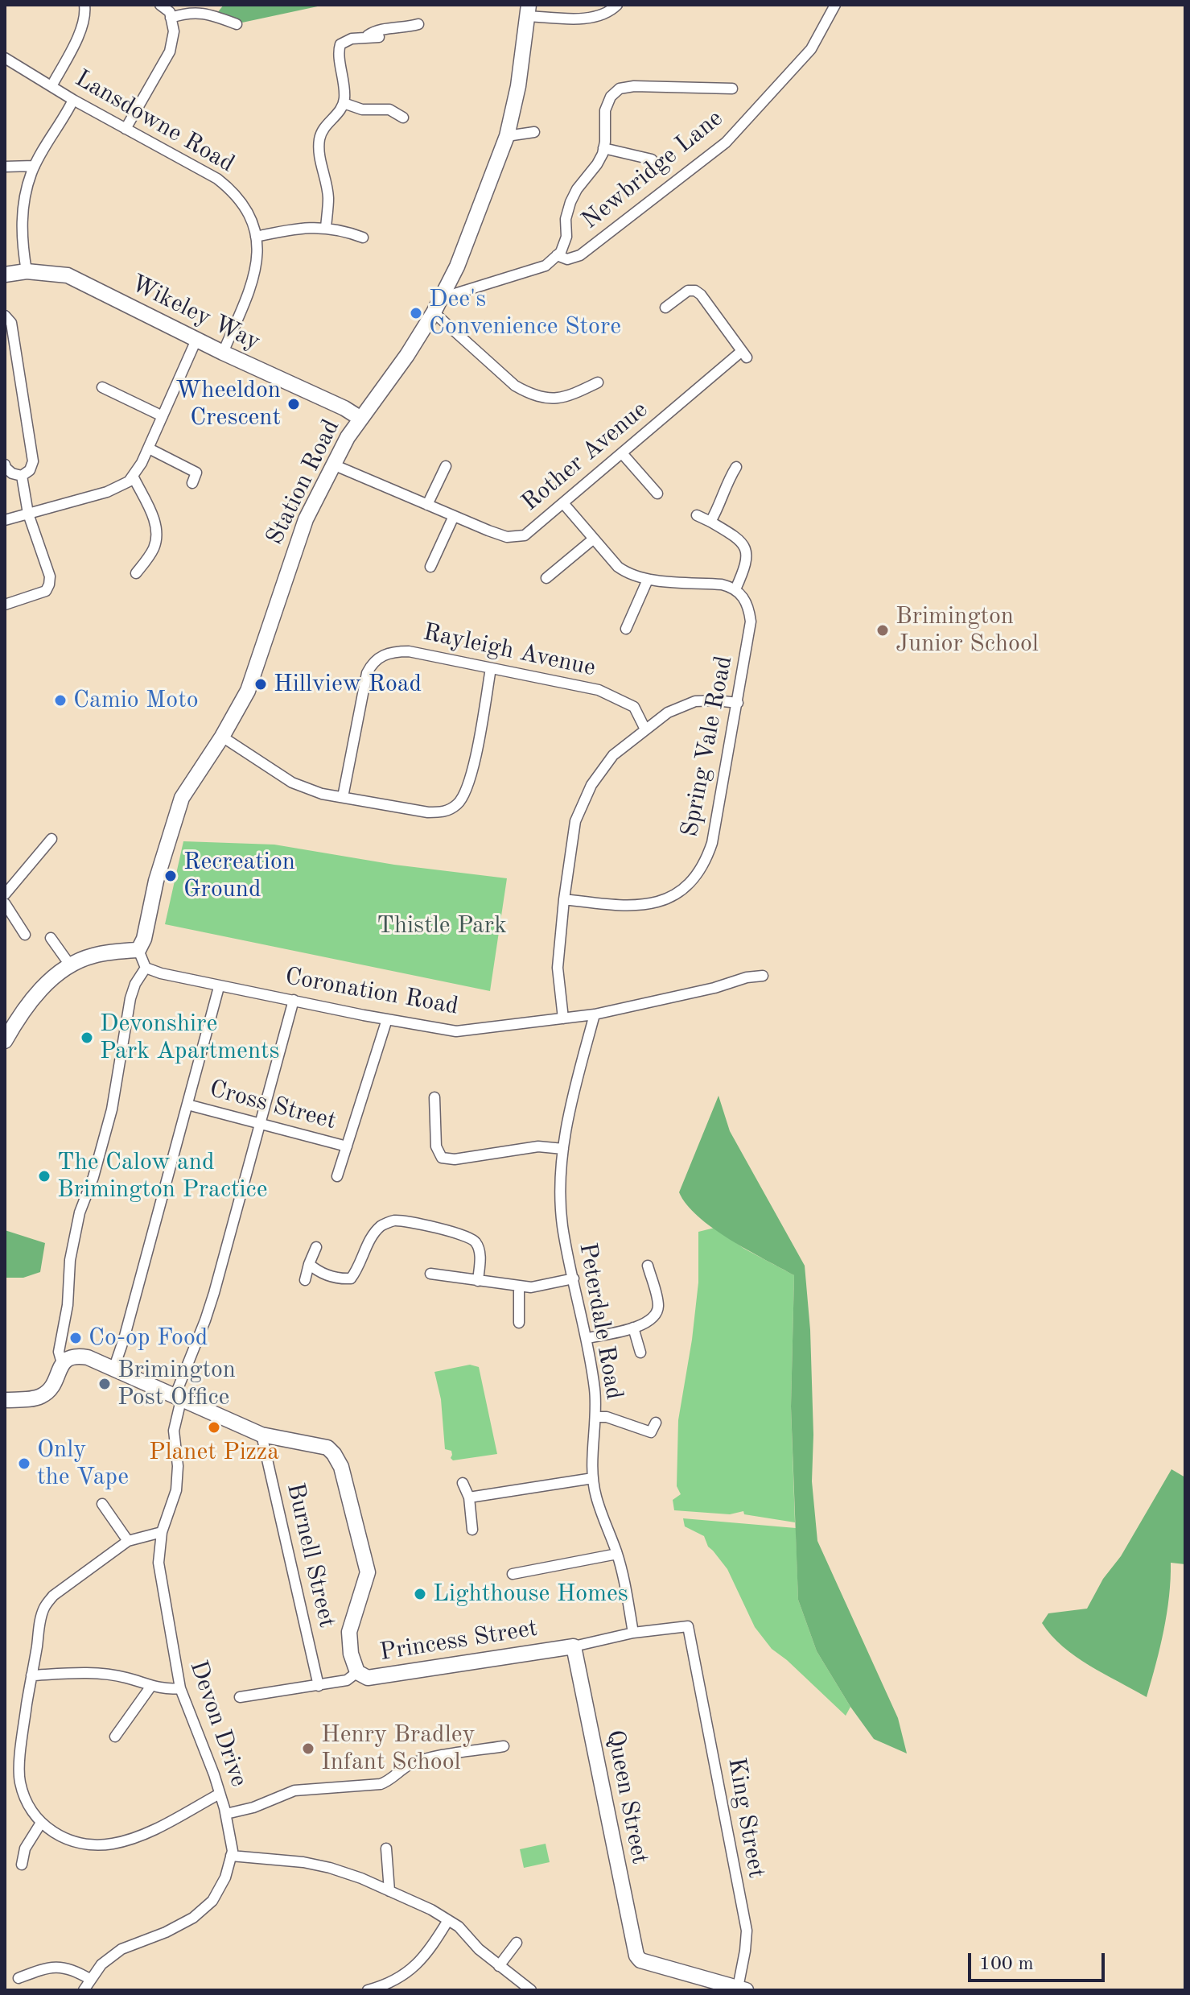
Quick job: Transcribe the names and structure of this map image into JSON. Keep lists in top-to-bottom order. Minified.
{"streets":{"street":["Lansdowne Road","Newbridge Lane","Wikeley Way","Rother Avenue","Station Road","Rayleigh Avenue","Spring Vale Road","Coronation Road","Cross Street","Peterdale Road","Burnell Street","Princess Street","Devon Drive","Queen Street","King Street"]},"crossings":[["Lansdowne Road","Wikeley Way"],["Newbridge Lane","Station Road"],["Wikeley Way","Station Road"],["Rother Avenue","Station Road"],["Coronation Road","Peterdale Road"],["Coronation Road","Devon Drive"],["Cross Street","Devon Drive"],["Peterdale Road","Princess Street"],["Burnell Street","Princess Street"],["Princess Street","Queen Street"],["Princess Street","King Street"],["Queen Street","King Street"]],"parks":["Thistle Park"],"places":["Dee's Convenience Store","Wheeldon Crescent","Brimington Junior School","Hillview Road","Camio Moto","Recreation Ground","Devonshire Park Apartments","The Calow and Brimington Practice","Co-op Food","Brimington Post Office","Planet Pizza","Only the Vape","Lighthouse Homes","Henry Bradley Infant School"],"scale_bar":"100 m"}
